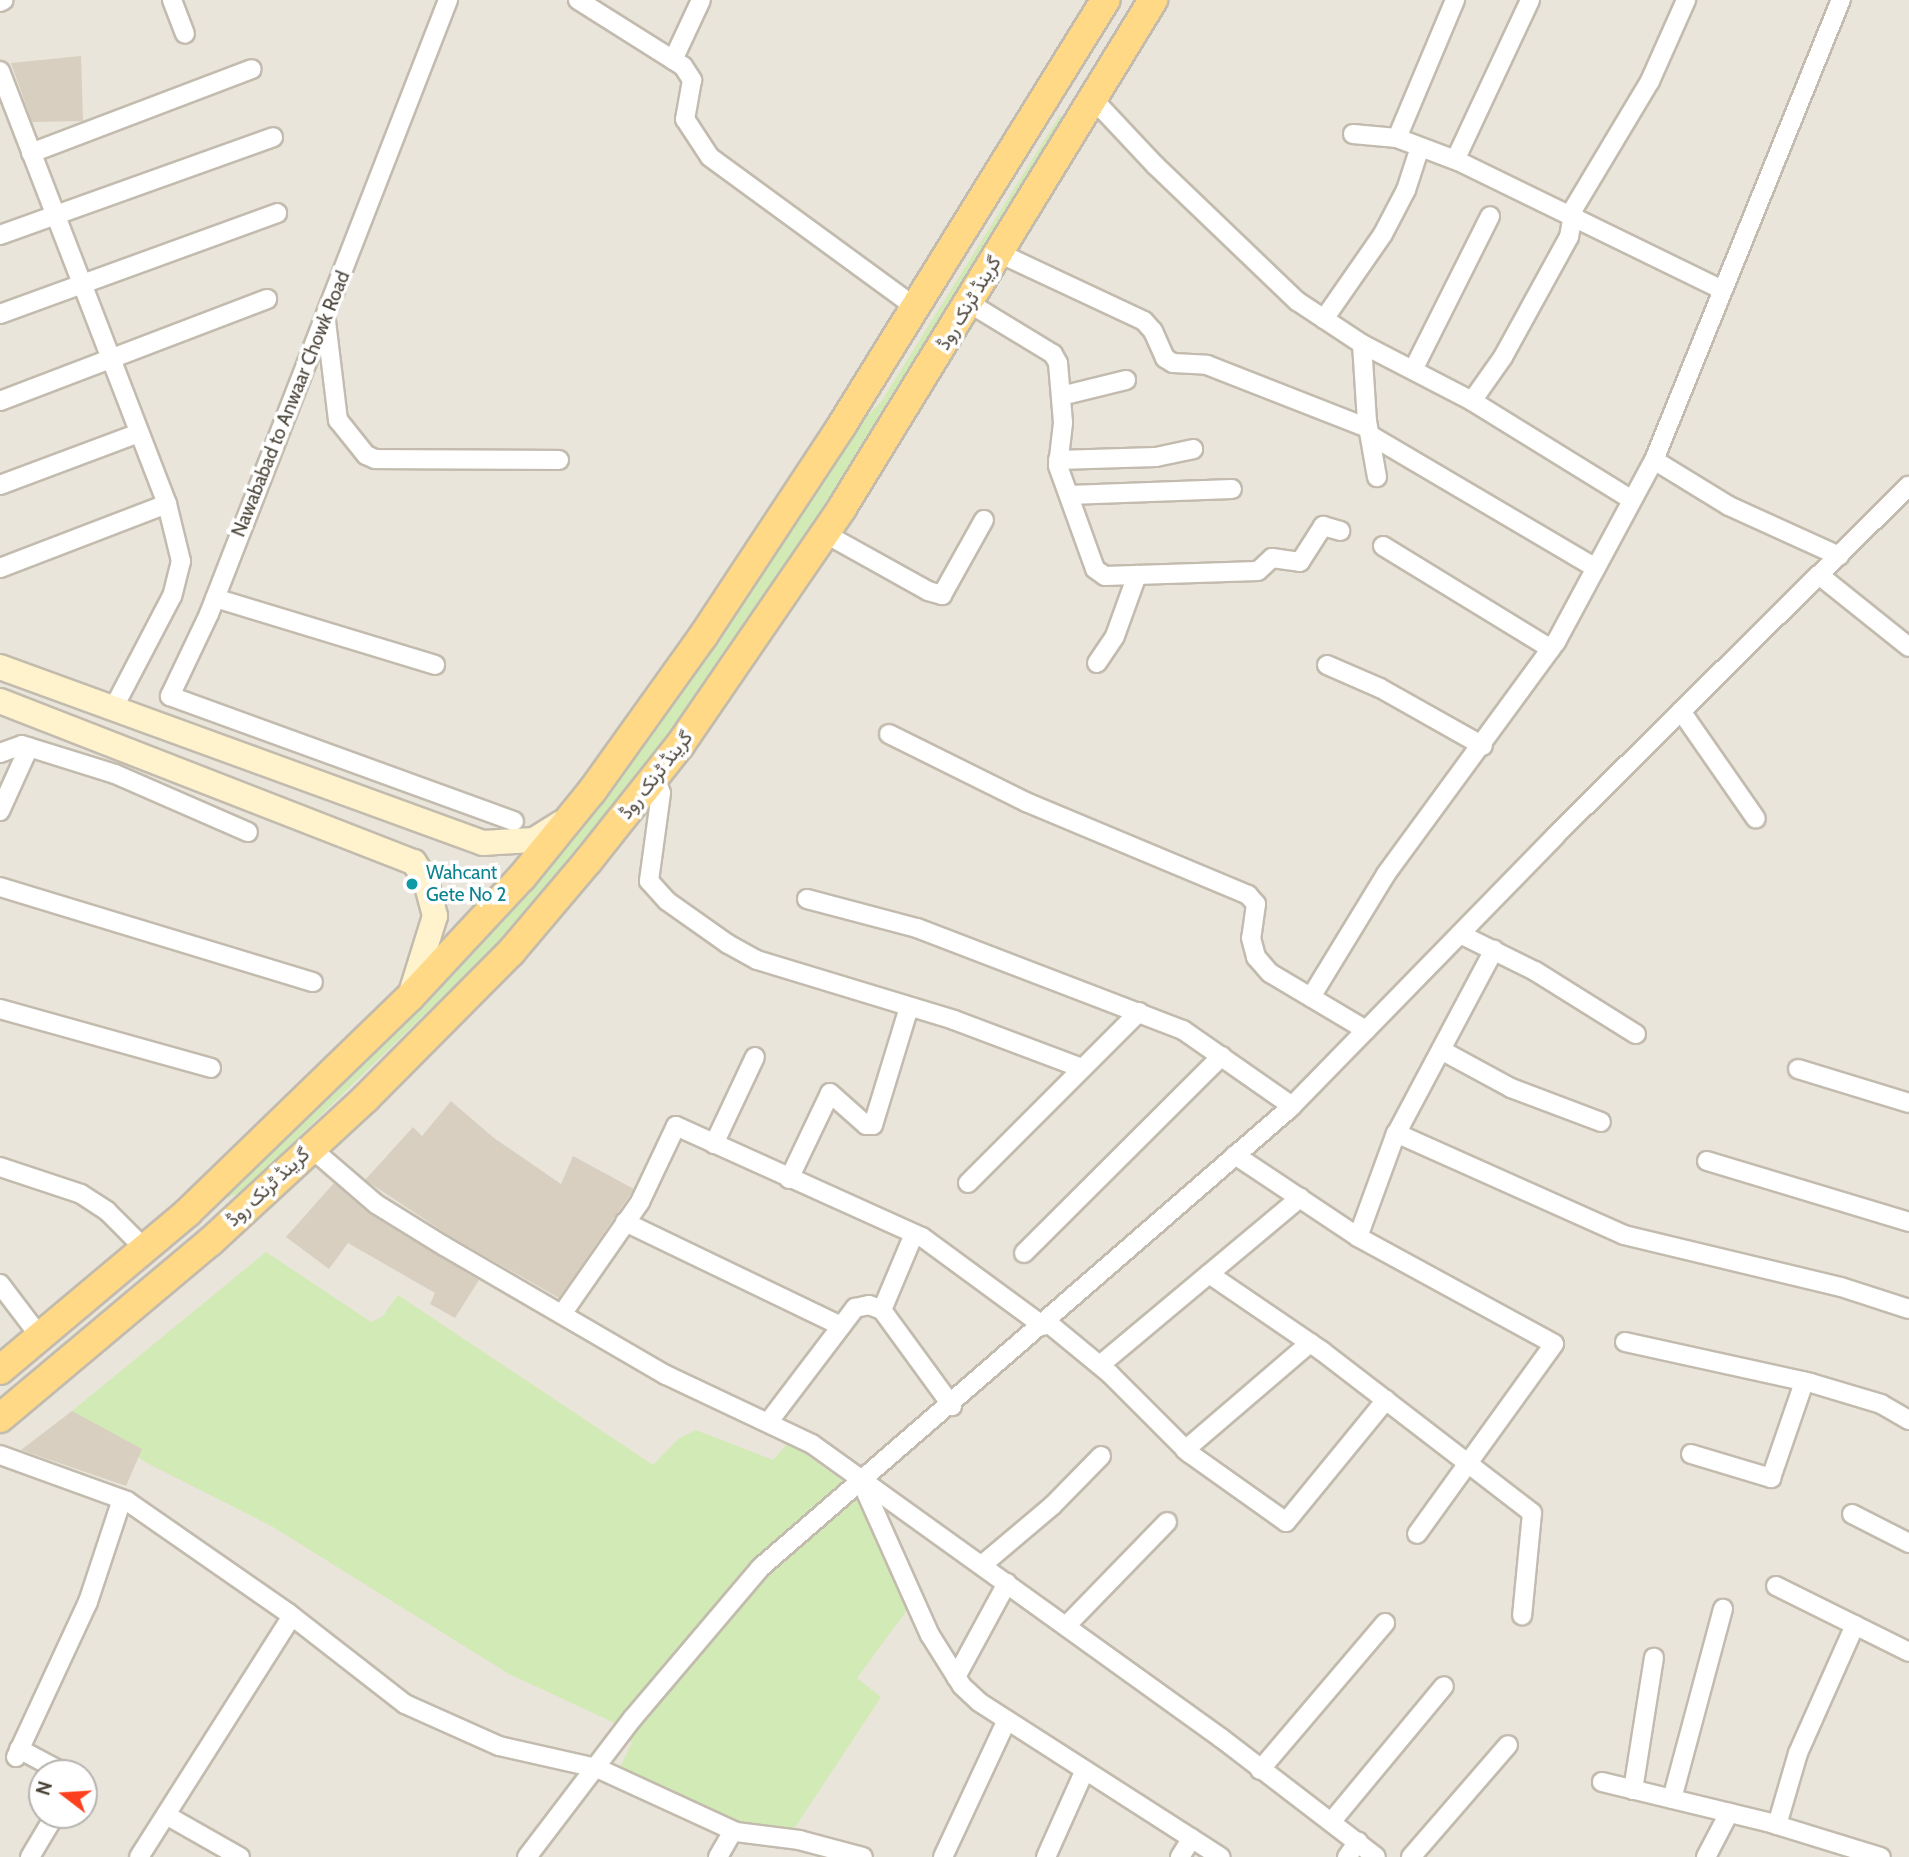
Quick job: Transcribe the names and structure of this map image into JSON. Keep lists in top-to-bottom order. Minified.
{"streets":{"highway":["گرینڈ ٹرنک روڈ"],"street":["Nawababad to Anwaar Chowk Road"]},"places":["Wahcant Gete No 2"],"north":"left"}
